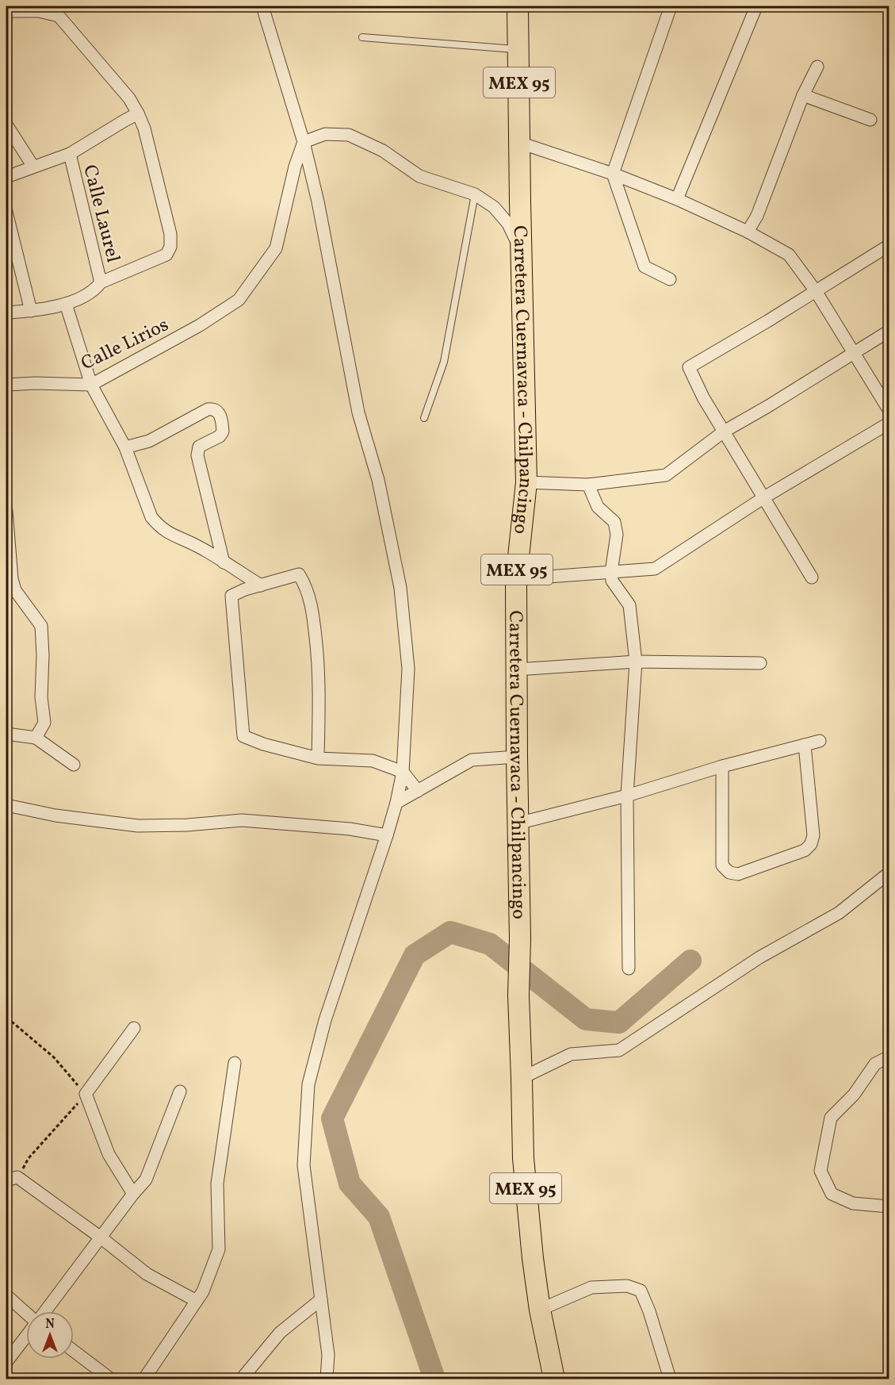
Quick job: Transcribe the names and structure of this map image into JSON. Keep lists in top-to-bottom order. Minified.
{"streets":{"main road":["MEX 95","Carretera Cuernavaca - Chilpancingo"],"street":["Calle Laurel","Calle Lirios"]},"north":"top"}
